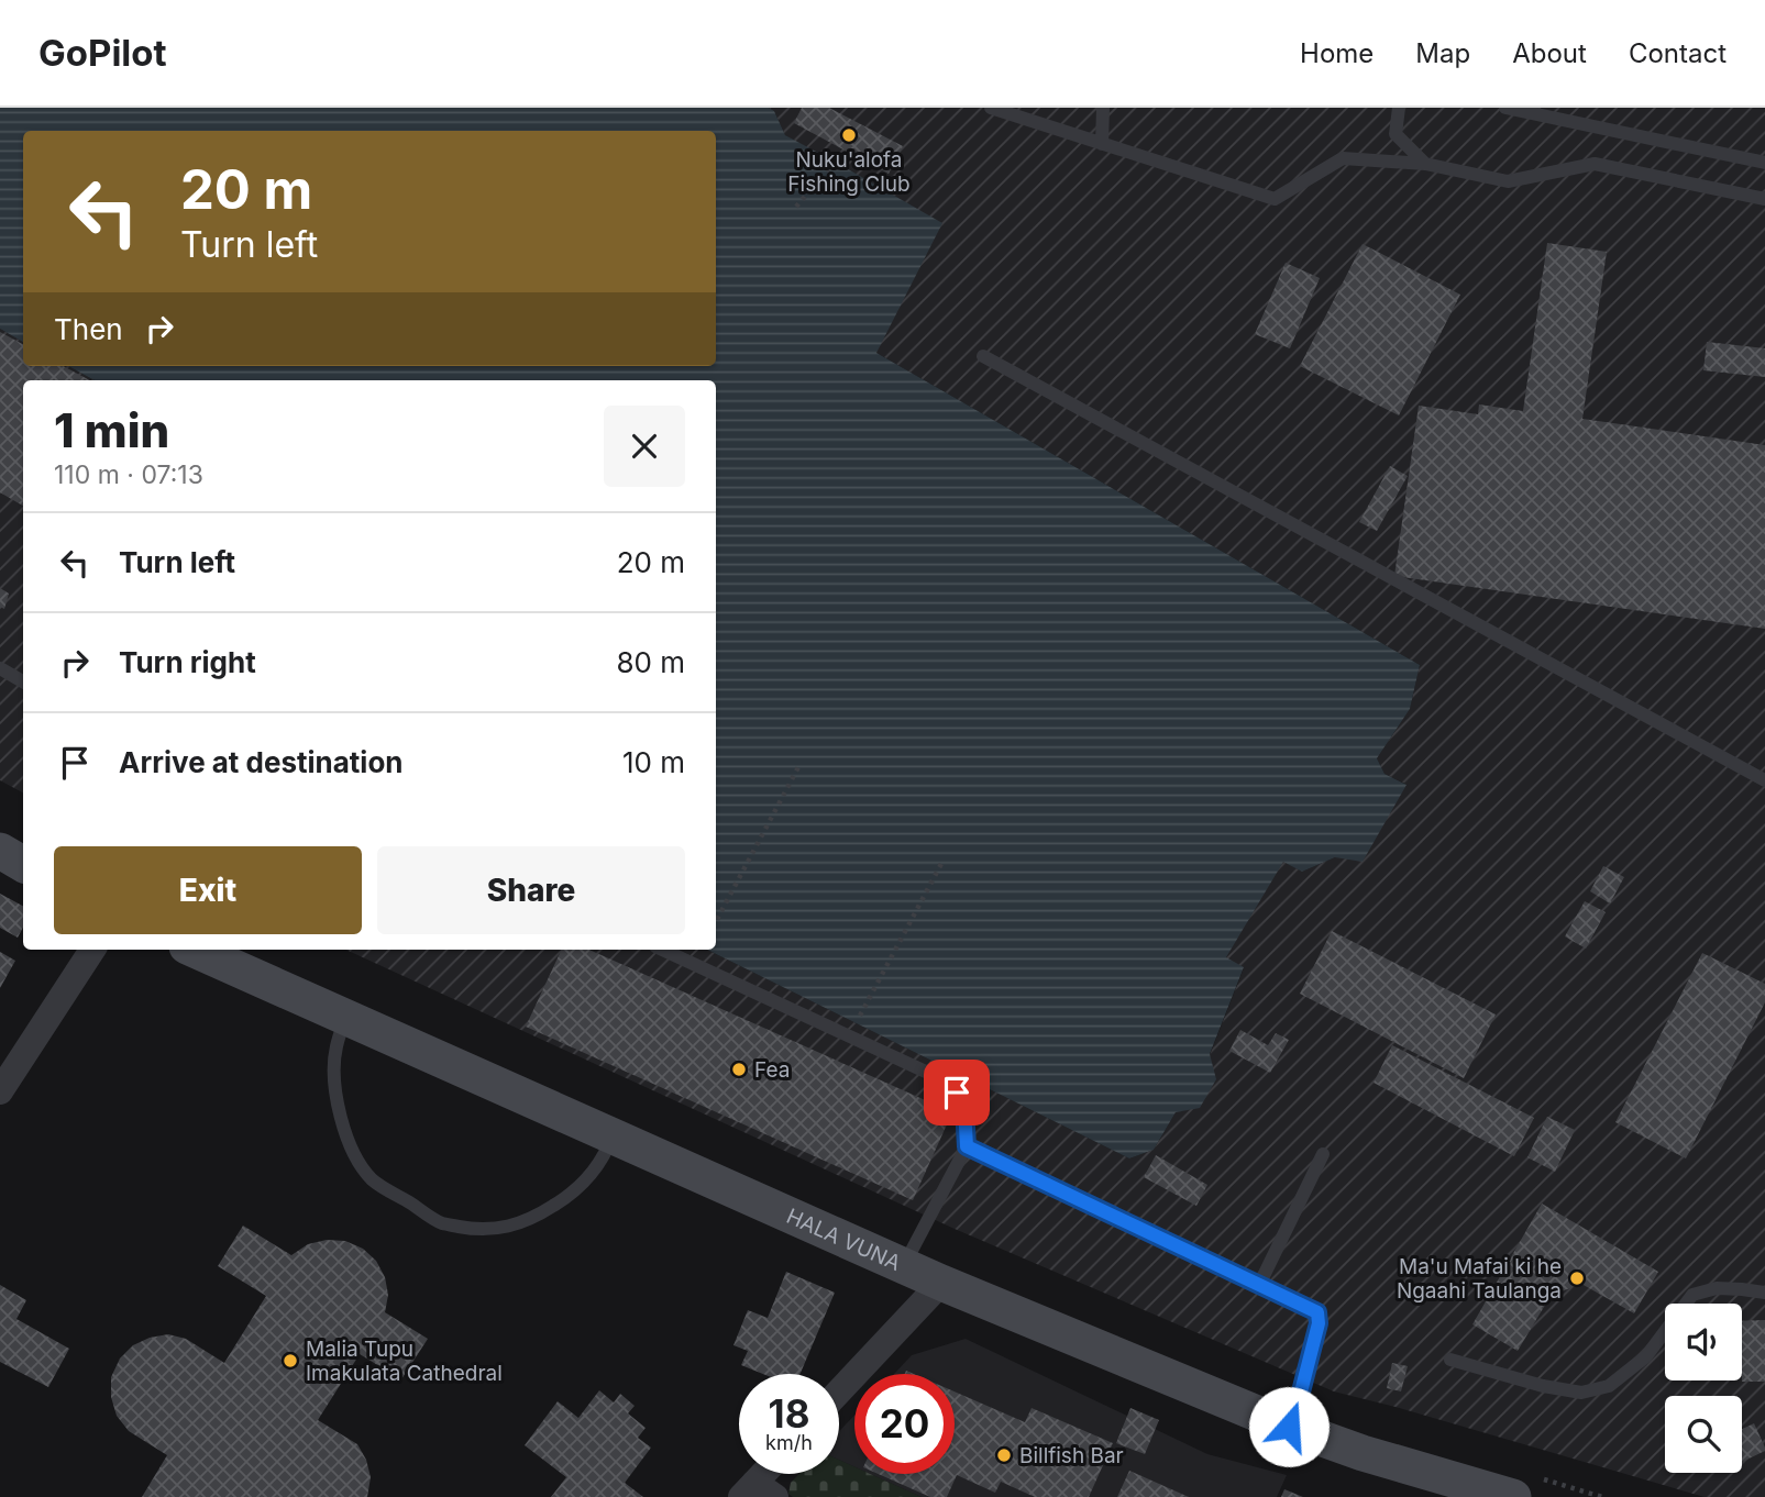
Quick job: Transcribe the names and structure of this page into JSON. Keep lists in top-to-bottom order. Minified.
{"streets":{"main road":["HALA VUNA"]},"places":["Nuku'alofa Fishing Club","Fea","Ma'u Mafai ki he Ngaahi Taulanga","Malia Tupu Imakulata Cathedral","Billfish Bar"],"page":{"header":"GoPilot","nav":["Home","Map","About","Contact"],"turn":["20 m","Turn left"],"then":"Then","heading":["1 min","110 m · 07:13"],"list":[{"name":"Turn left","value":"20 m"},{"name":"Turn right","value":"80 m"},{"name":"Arrive at destination","value":"10 m"}],"buttons":["Exit","Share"],"speed":"18 km/h","limit":"20"}}
